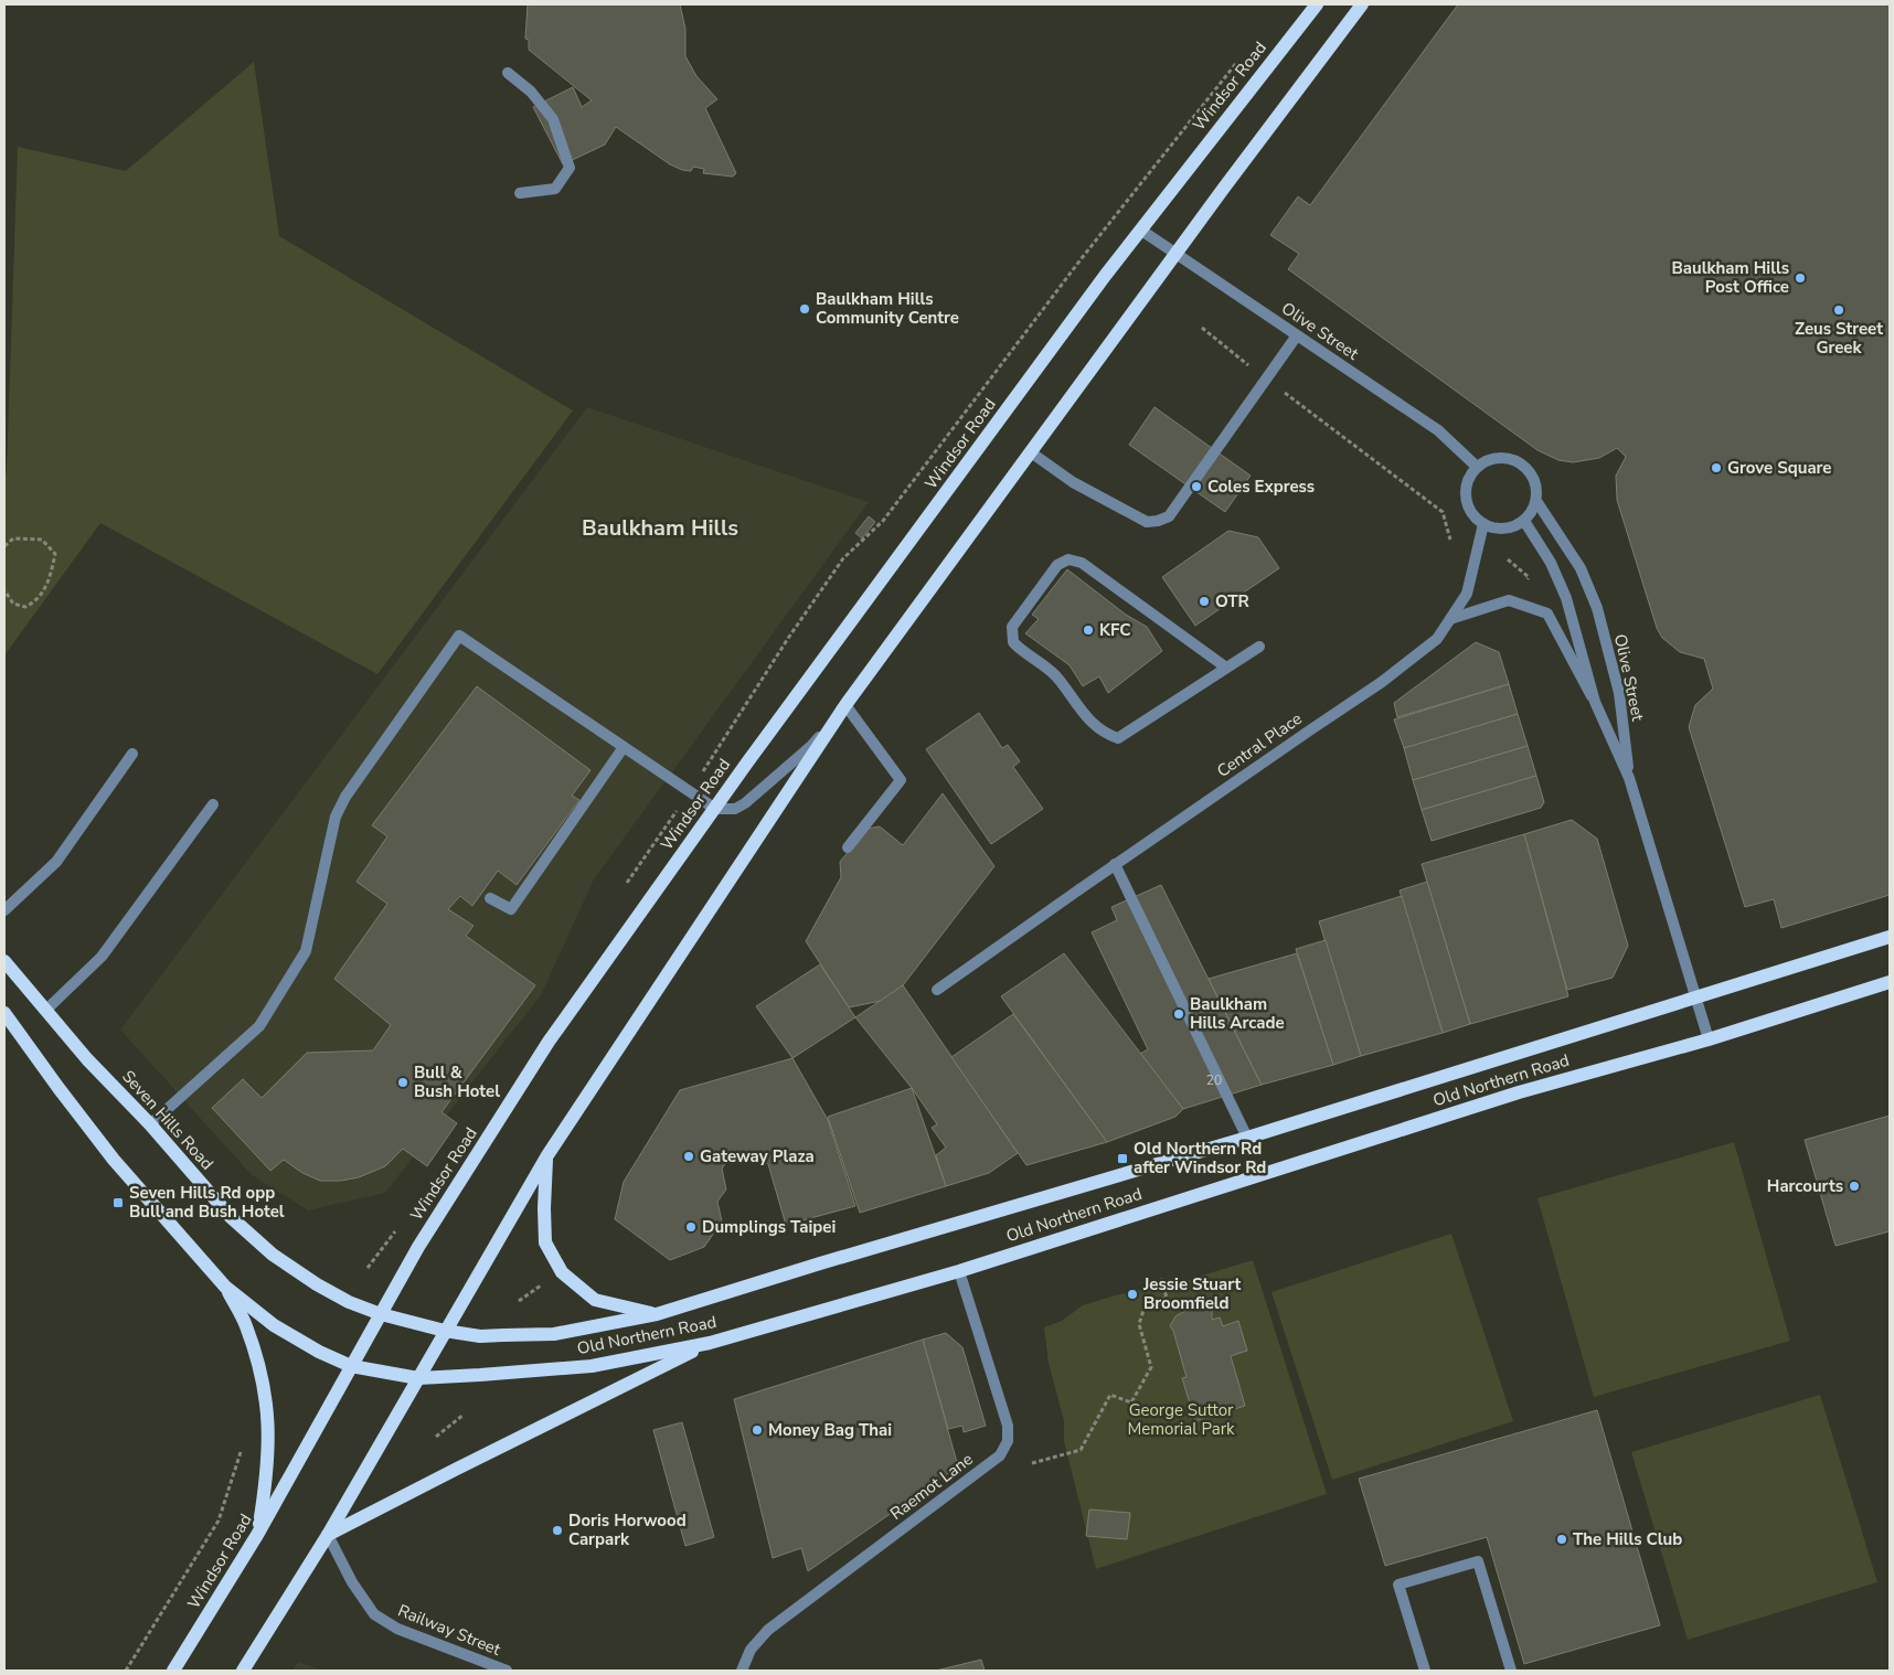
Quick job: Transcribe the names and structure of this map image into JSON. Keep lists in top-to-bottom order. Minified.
{"streets":{"main road":["Windsor Road","Old Northern Road","Seven Hills Road"],"street":["Olive Street","Central Place","Raemot Lane","Railway Street"]},"crossings":[["Windsor Road","Olive Street"],["Windsor Road","Old Northern Road"],["Windsor Road","Seven Hills Road"],["Olive Street","Central Place"],["Olive Street","Old Northern Road"],["Old Northern Road","Seven Hills Road"],["Old Northern Road","Raemot Lane"]],"districts":["Baulkham Hills"],"parks":["George Suttor Memorial Park"],"places":{"other":["Baulkham Hills Post Office","Baulkham Hills Community Centre","Zeus Street Greek","Grove Square","Coles Express","OTR","KFC","Baulkham Hills Arcade","Bull & Bush Hotel","Gateway Plaza","Harcourts","Dumplings Taipei","Jessie Stuart Broomfield","Money Bag Thai","Doris Horwood Carpark","The Hills Club"],"transit":["Old Northern Rd after Windsor Rd","Seven Hills Rd opp Bull and Bush Hotel"]},"house_numbers":["20"]}
